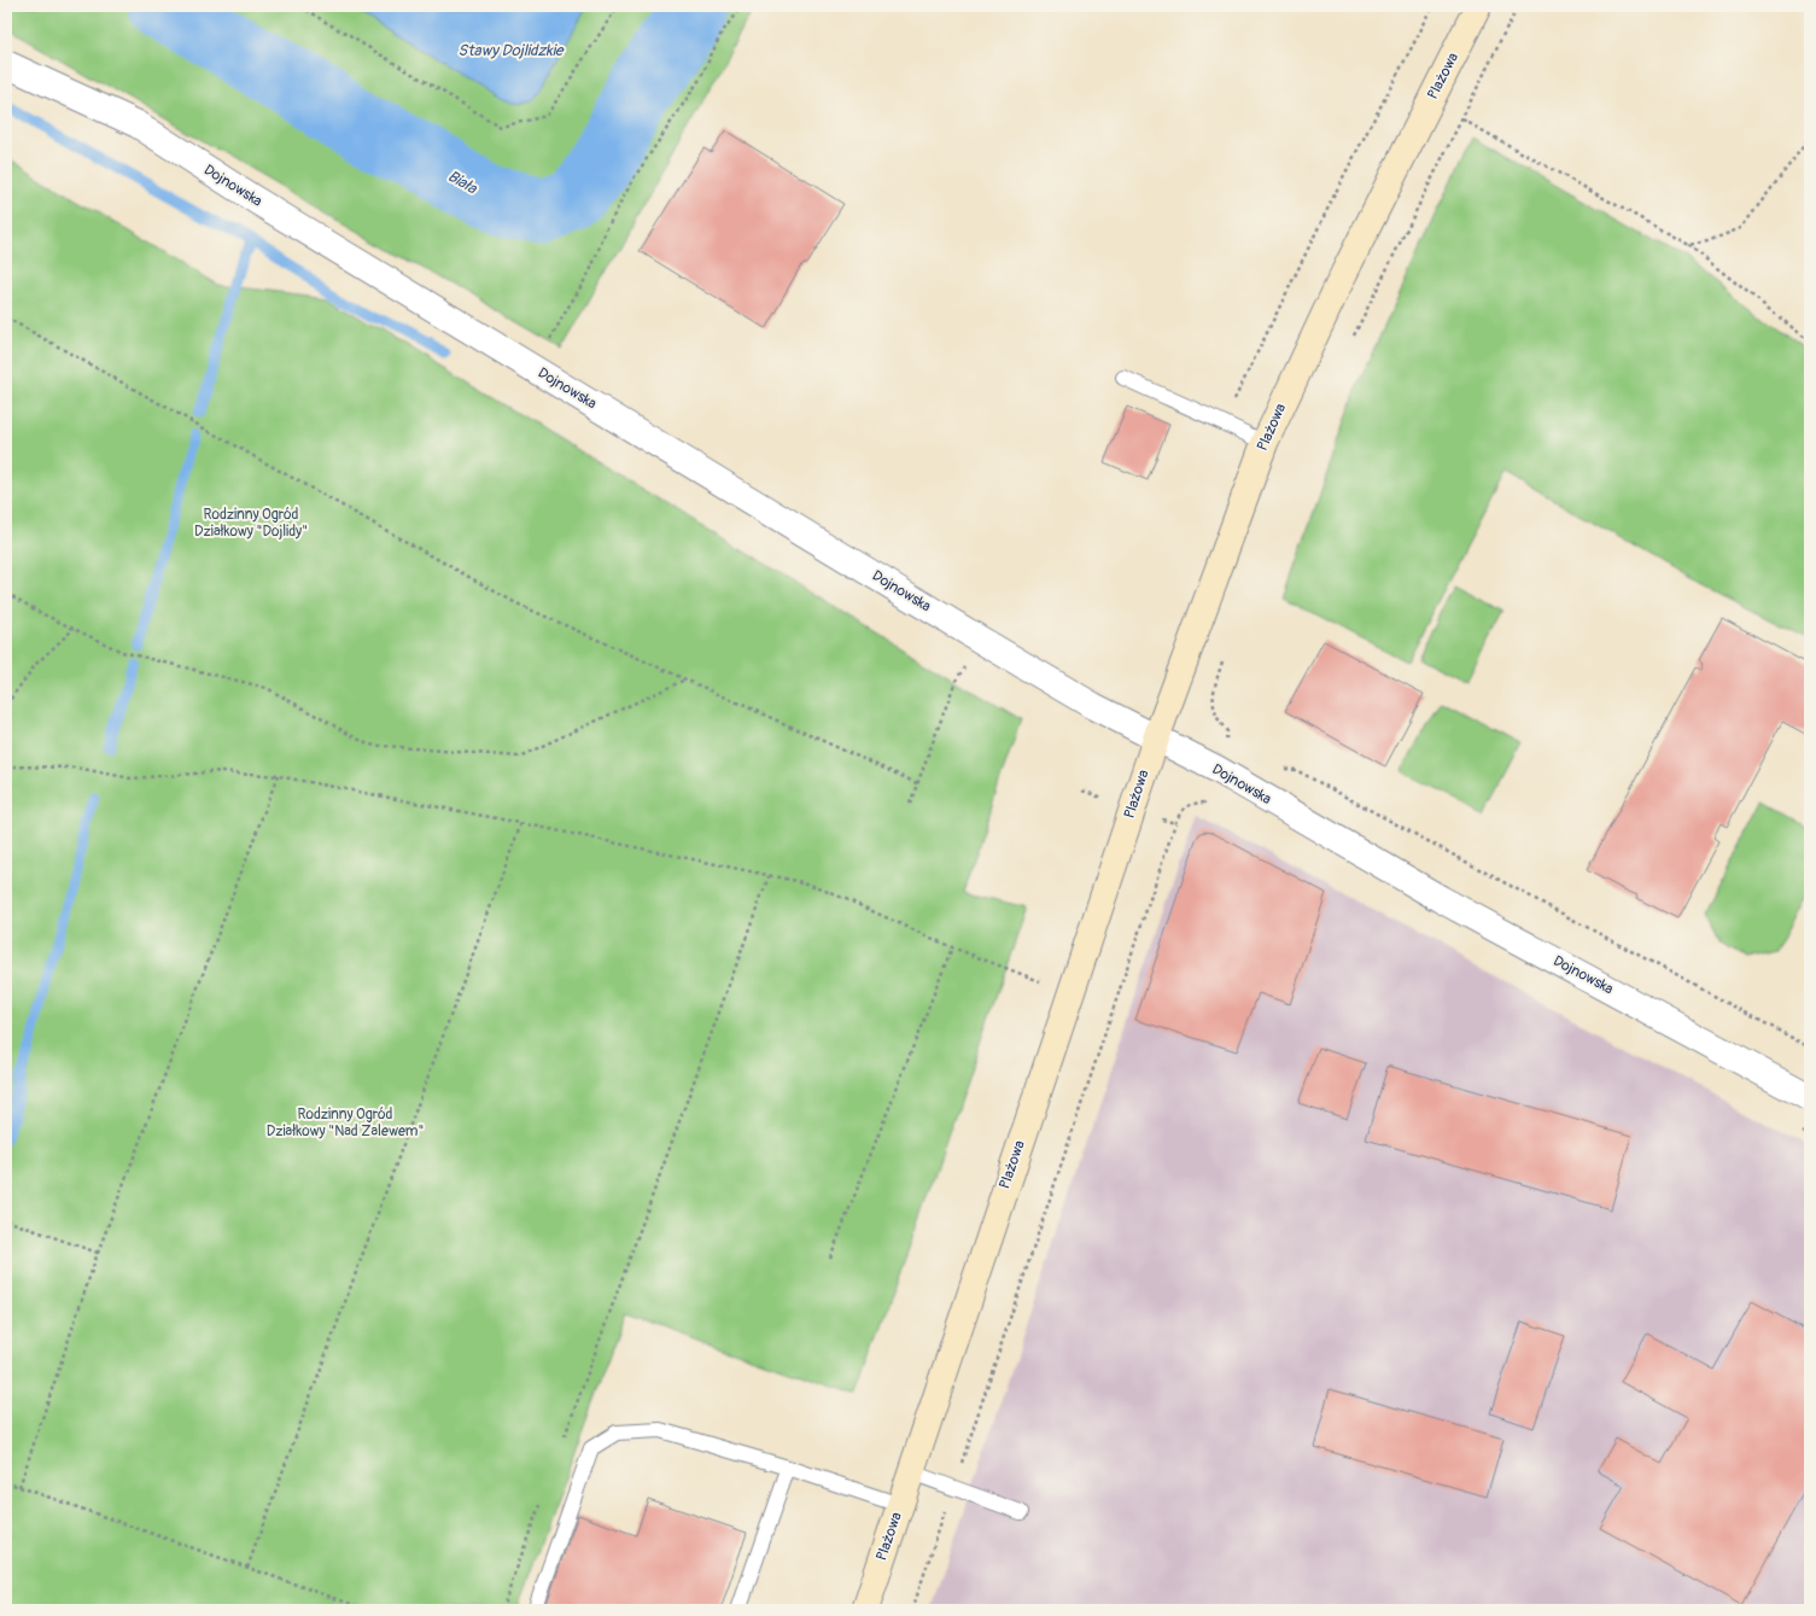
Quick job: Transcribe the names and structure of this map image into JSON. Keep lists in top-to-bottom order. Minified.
{"streets":{"street":["Plażowa","Dojnowska"]},"crossings":[["Plażowa","Dojnowska"]],"water":["Stawy Dojlidzkie","Biała"],"parks":["Rodzinny Ogród Działkowy \"Dojlidy\"","Rodzinny Ogród Działkowy \"Nad Zalewem\""]}
